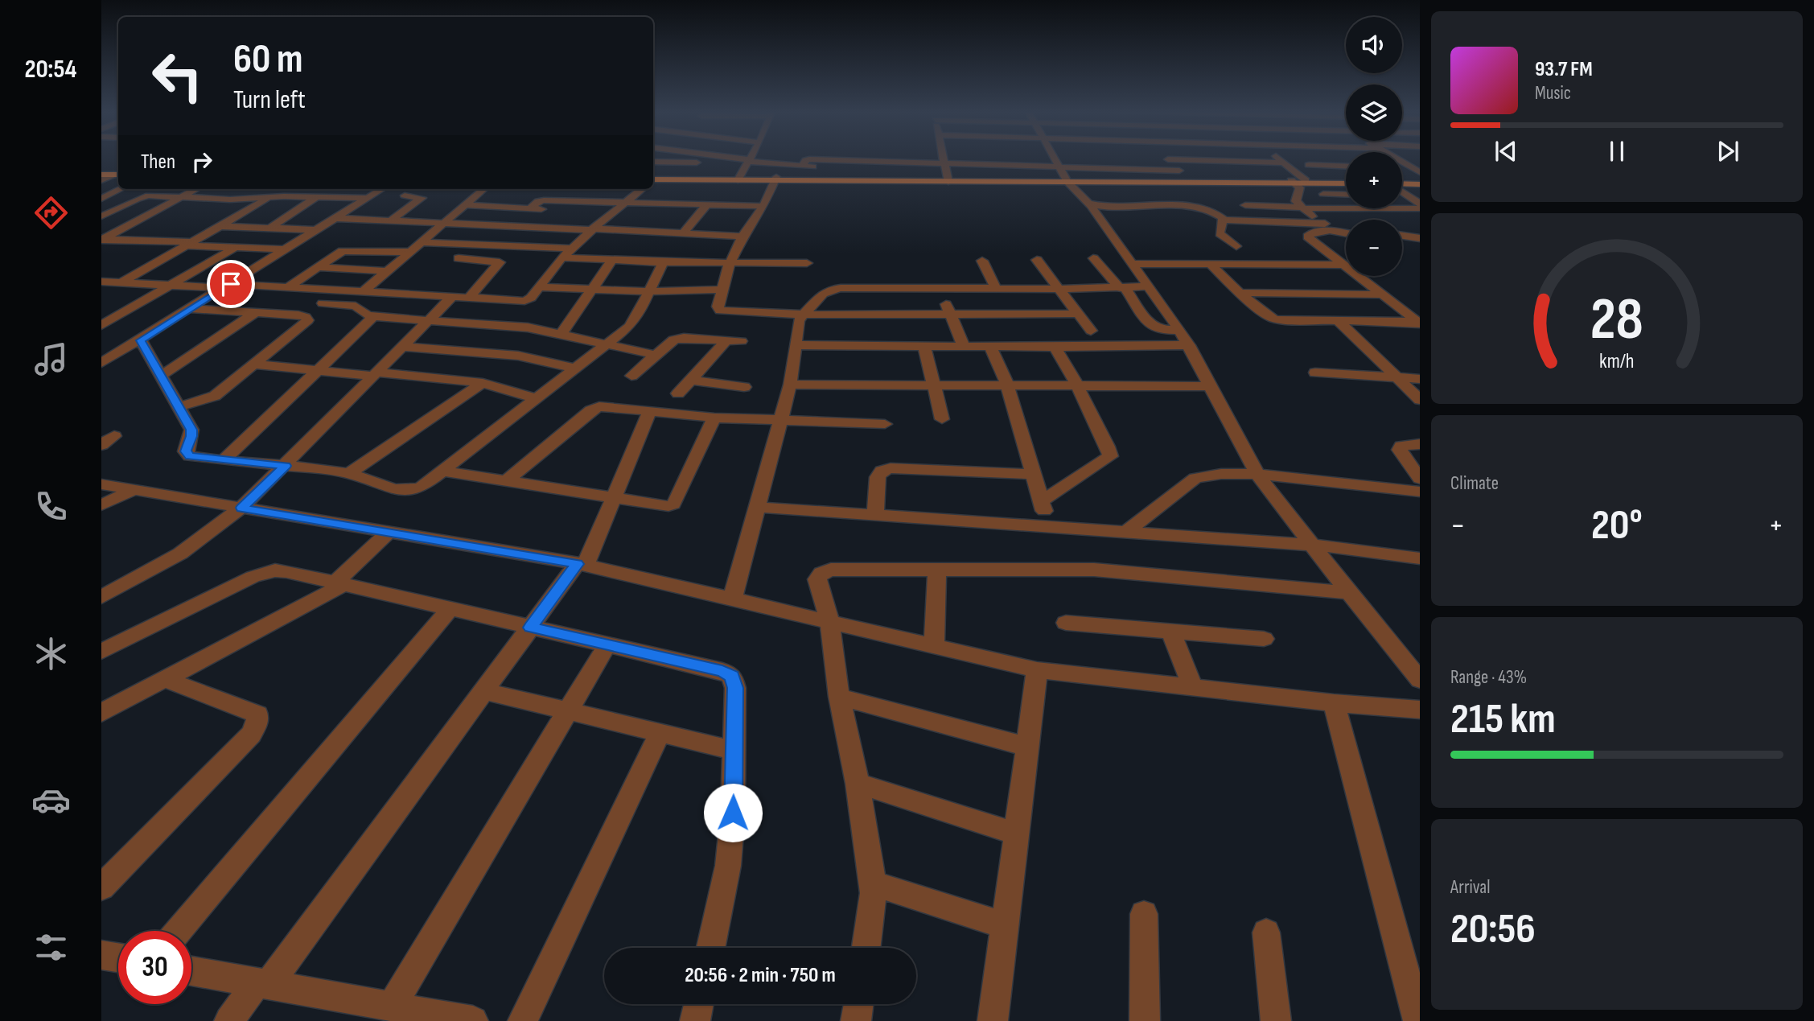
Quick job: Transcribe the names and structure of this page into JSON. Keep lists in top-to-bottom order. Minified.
{"page":{"tabs":"20:54","map_buttons":["+","−"],"turn":["60 m","Turn left"],"song":["93.7 FM","Music"],"then":"Then","tile":["Climate",["Range · 43%","215 km"],["Arrival","20:56"]],"heat":["−","20°","+"],"limit":"30","trip":"20:56 · 2 min · 750 m","gauge":["28","km/h"]}}
